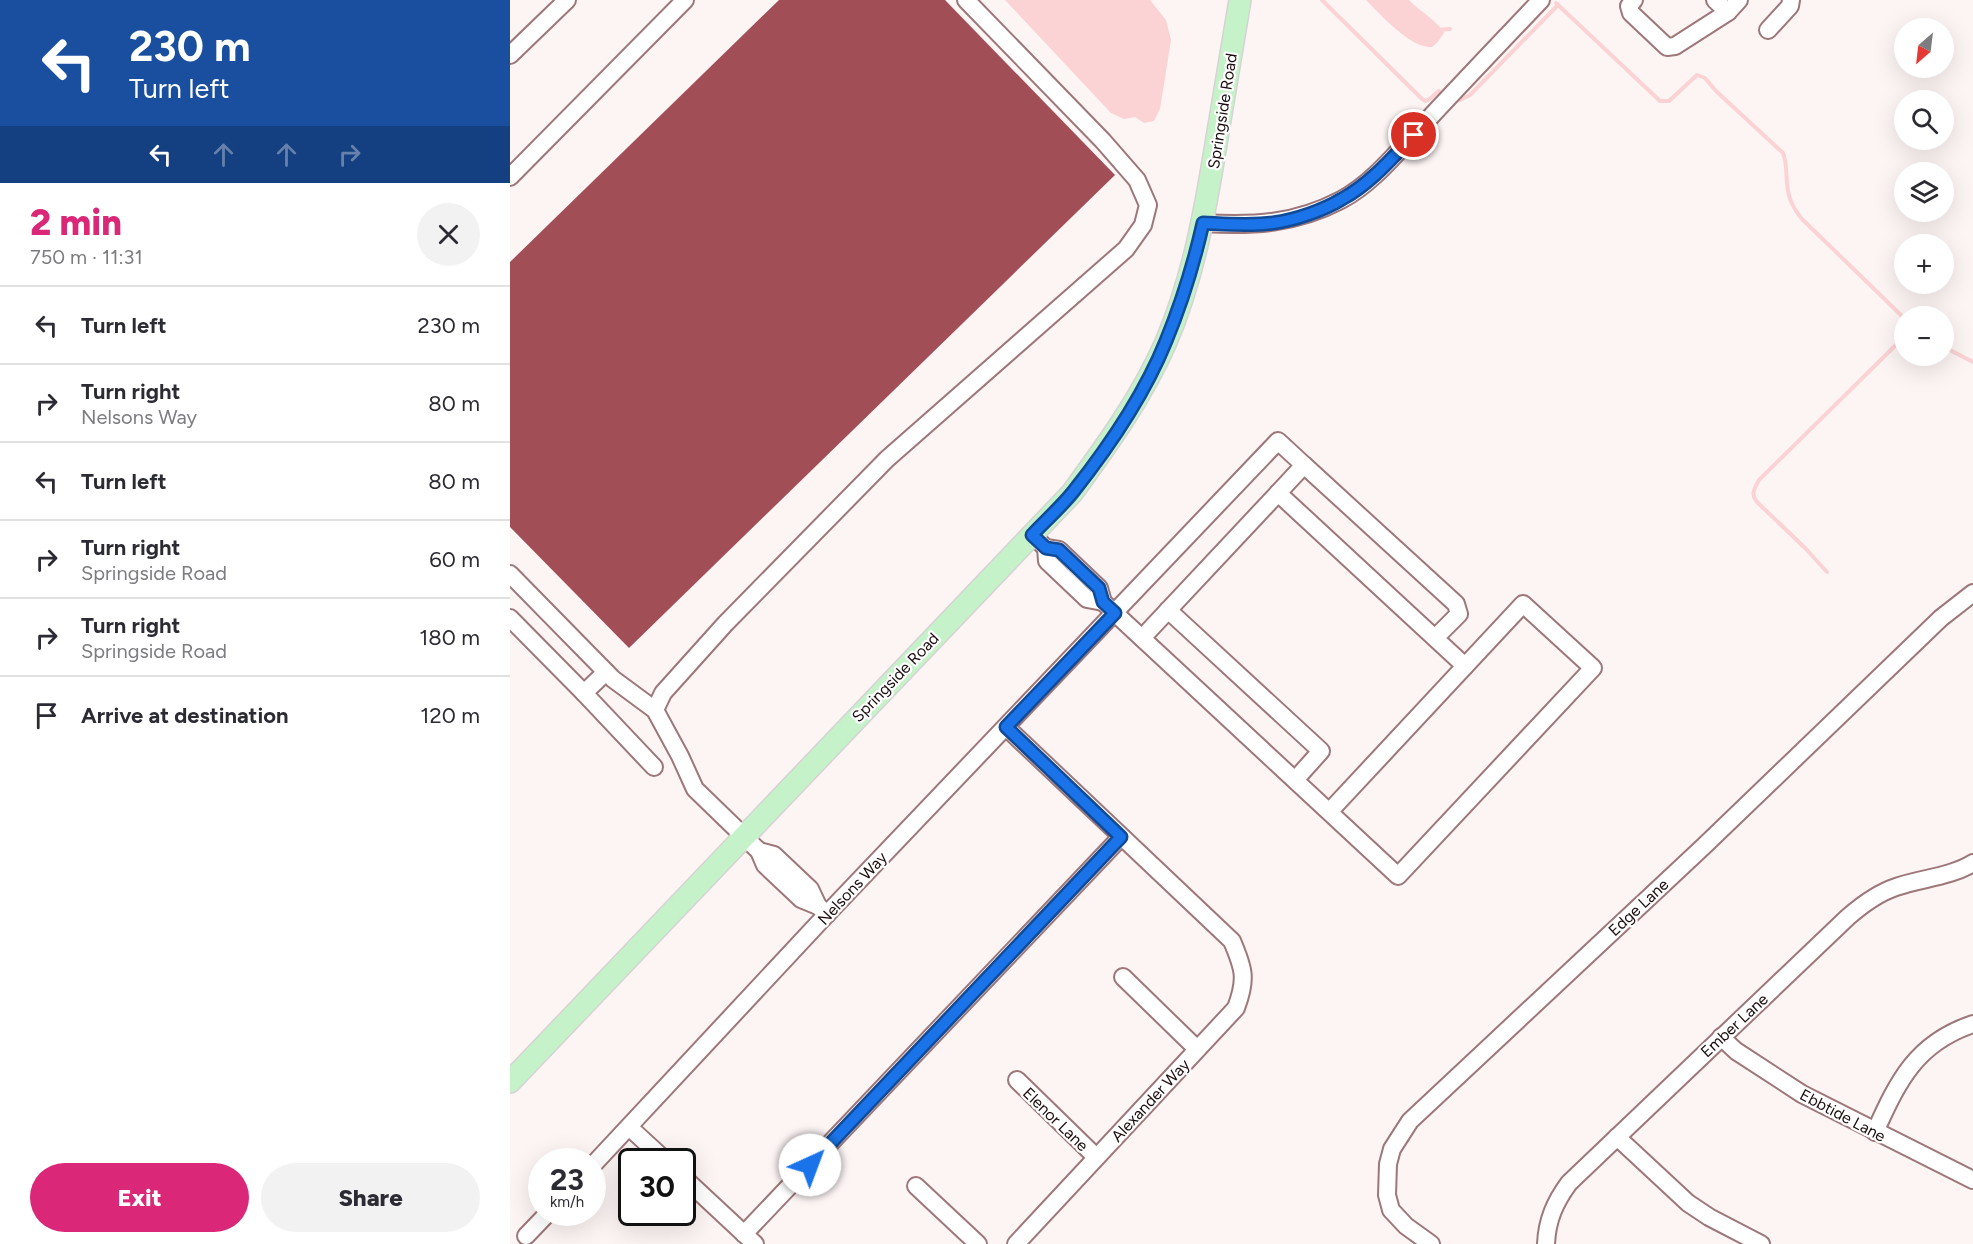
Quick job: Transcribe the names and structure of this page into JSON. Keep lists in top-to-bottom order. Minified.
{"streets":{"main road":["Springside Road"],"street":["Nelsons Way","Edge Lane","Ember Lane","Alexander Way","Ebbtide Lane","Elenor Lane"]},"crossings":[["Ember Lane","Ebbtide Lane"],["Alexander Way","Elenor Lane"]],"north":"bottom left","page":{"turn":["230 m","Turn left"],"map_buttons":["+","−"],"heading":["2 min","750 m · 11:31"],"list":[{"name":"Turn left","value":"230 m"},{"name":"Turn right","note":"Nelsons Way","value":"80 m"},{"name":"Turn left","value":"80 m"},{"name":"Turn right","note":"Springside Road","value":"60 m"},{"name":"Turn right","note":"Springside Road","value":"180 m"},{"name":"Arrive at destination","value":"120 m"}],"speed":"23 km/h","limit":"30","buttons":["Exit","Share"]}}
